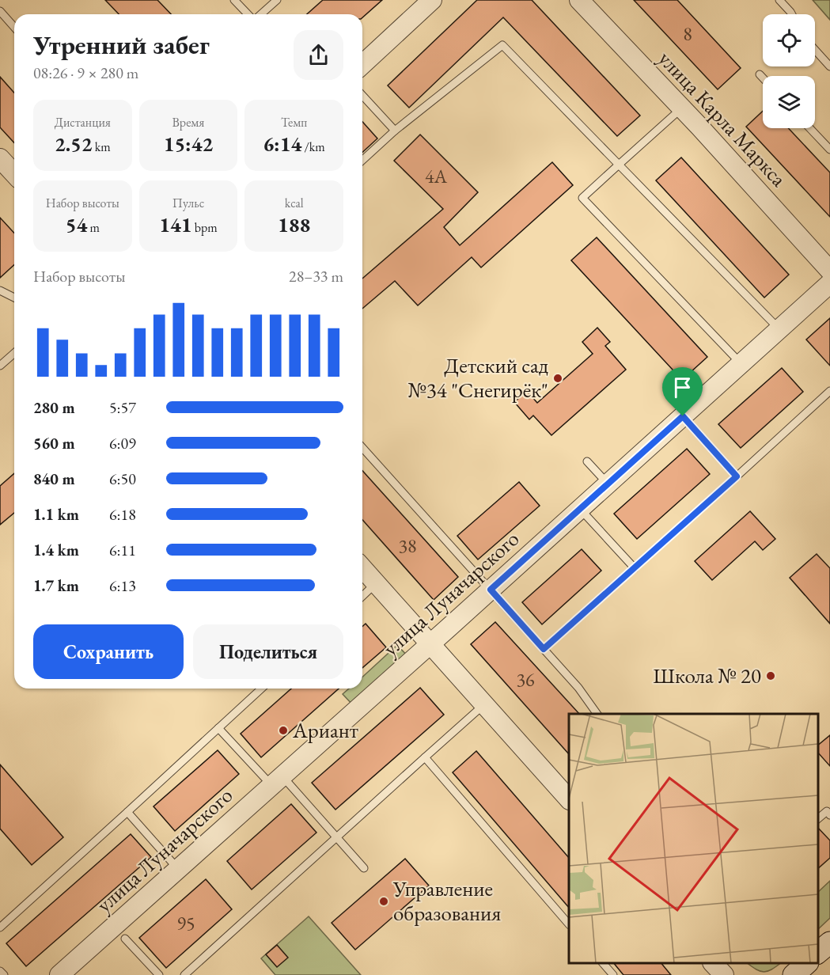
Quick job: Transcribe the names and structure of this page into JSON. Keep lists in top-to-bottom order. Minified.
{"streets":{"street":["улица Карла Маркса","улица Луначарского"]},"places":["Детский сад №34 \"Снегирёк\"","Школа № 20","Ариант","Управление образования"],"house_numbers":["8","4А","38","36","95"],"page":{"heading":["Утренний забег","08:26 · 9 × 280 m"],"stats":[["Дистанция","2.52 km"],["Время","15:42"],["Темп","6:14 /km"],["Набор высоты","54 m"],["Пульс","141 bpm"],["kcal","188"]],"chart":["Набор высоты","28–33 m"],"list":[{"name":"280 m","note":"5:57"},{"name":"560 m","note":"6:09"},{"name":"840 m","note":"6:50"},{"name":"1.1 km","note":"6:18"},{"name":"1.4 km","note":"6:11"},{"name":"1.7 km","note":"6:13"}],"buttons":["Сохранить","Поделиться"]}}
